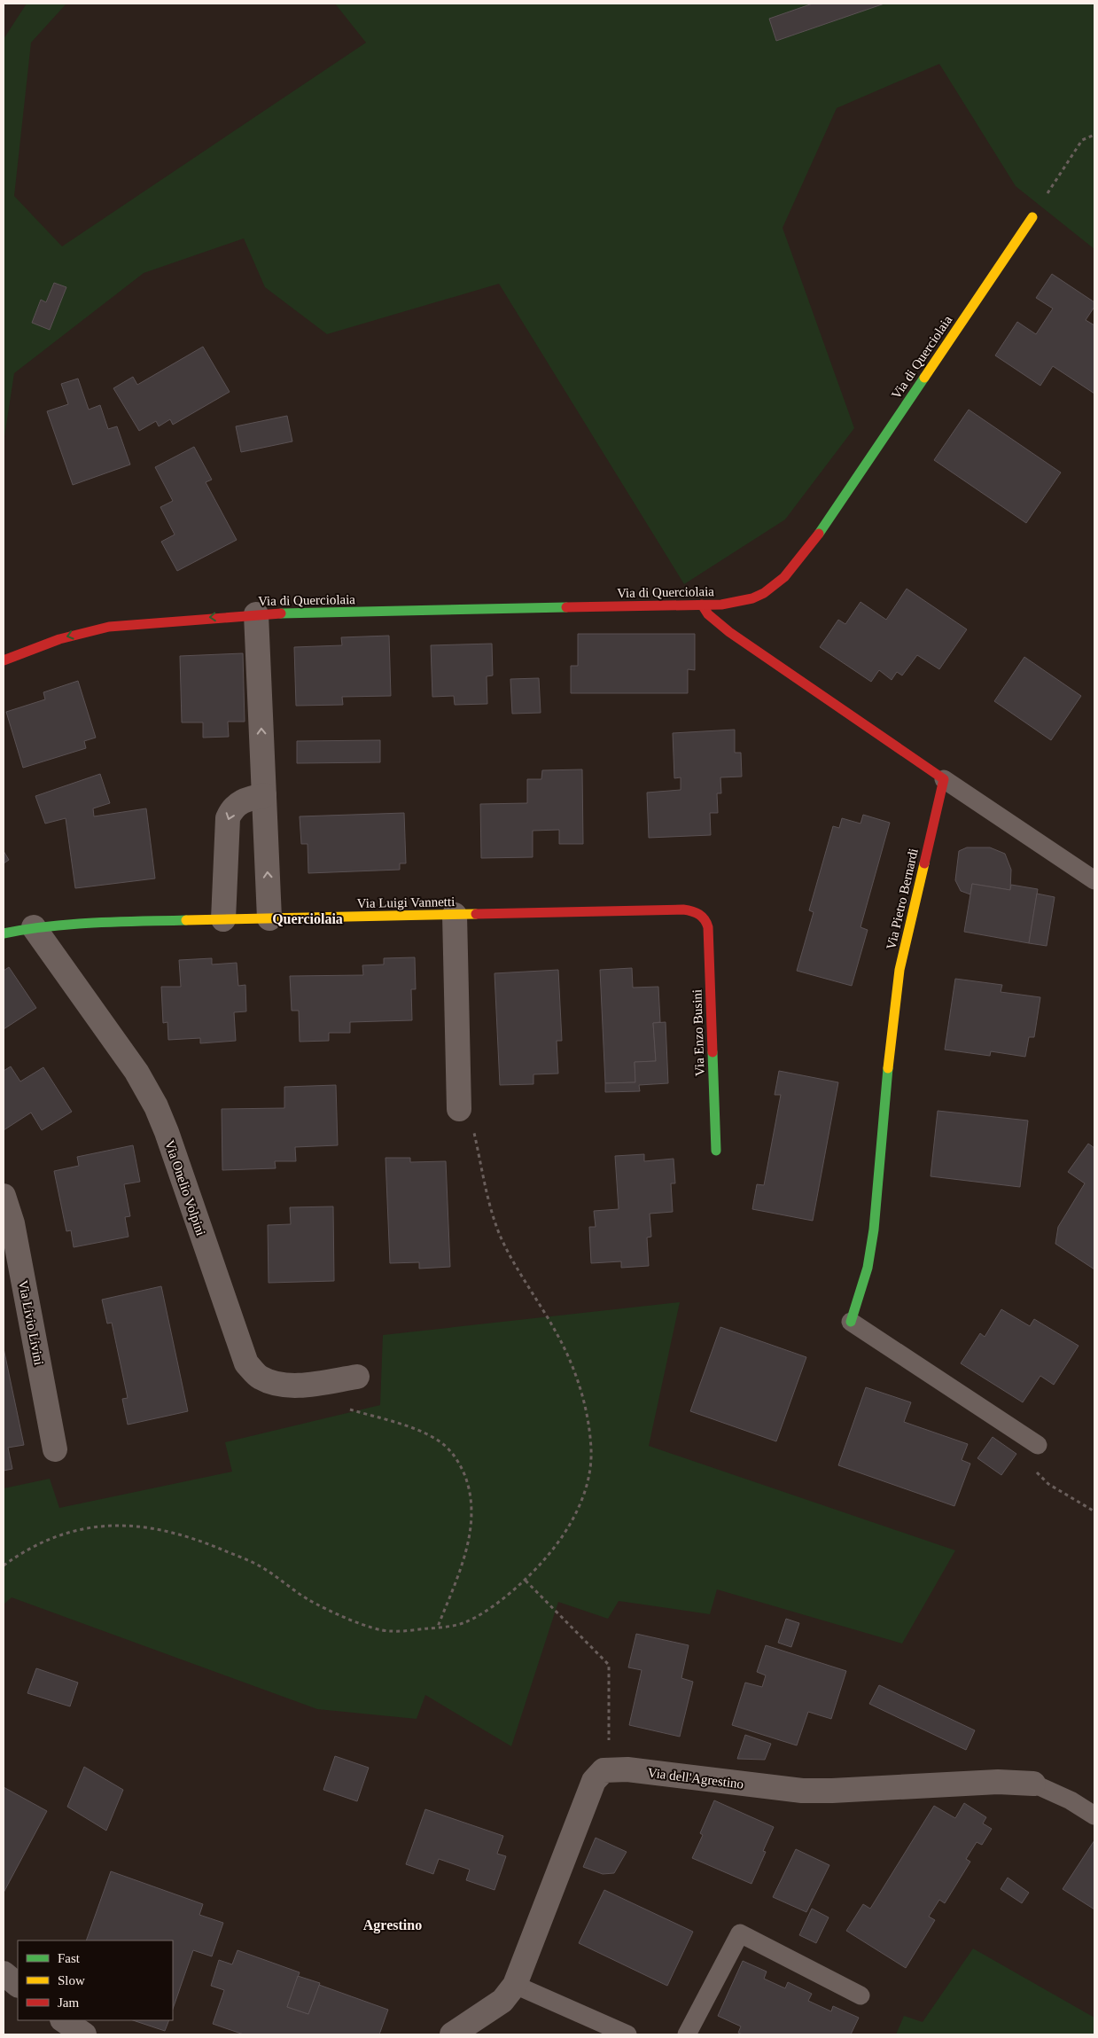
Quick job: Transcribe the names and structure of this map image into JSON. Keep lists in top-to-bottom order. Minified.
{"streets":{"street":["Via di Querciolaia","Via Pietro Bernardi","Via Luigi Vannetti","Via Enzo Busini","Via Onelio Volpini","Via Livio Livini","Via dell'Agrestino"]},"crossings":[["Via Luigi Vannetti","Via Enzo Busini"],["Via Luigi Vannetti","Via Onelio Volpini"]],"districts":["Querciolaia","Agrestino"],"legend":["Fast","Slow","Jam"]}
